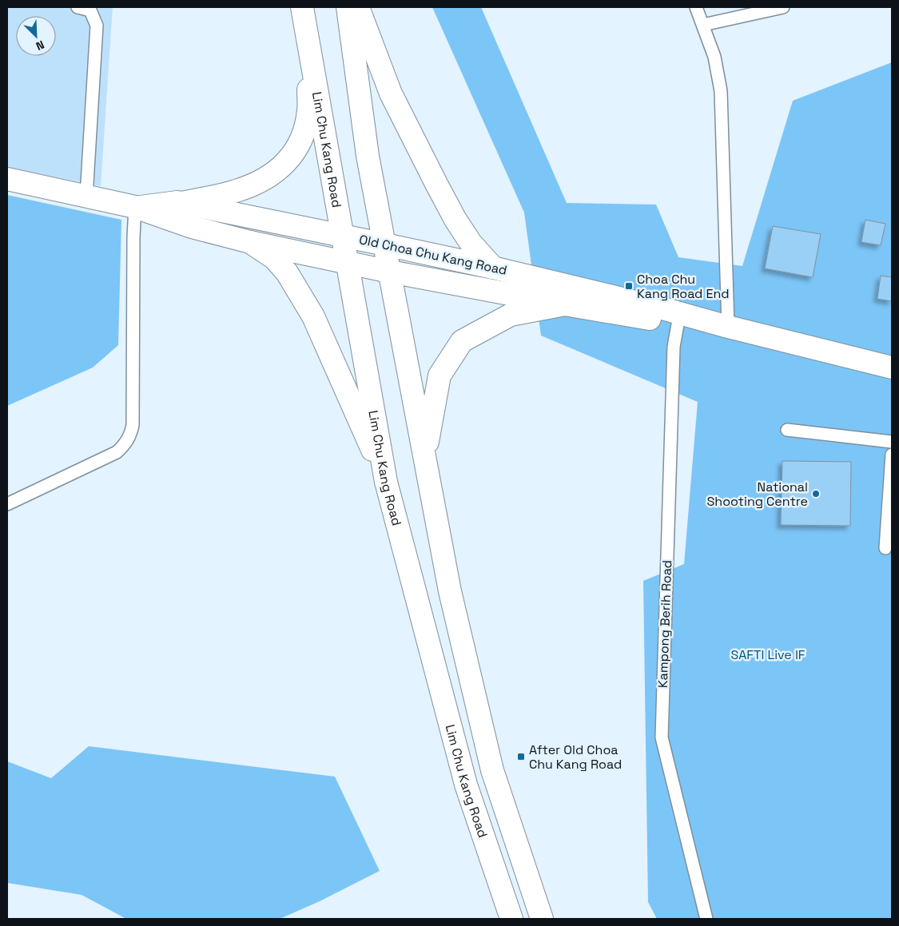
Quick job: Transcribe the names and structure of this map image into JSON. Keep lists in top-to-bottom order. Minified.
{"streets":{"main road":["Lim Chu Kang Road","Old Choa Chu Kang Road"],"lane":["Kampong Berih Road"]},"crossings":[["Lim Chu Kang Road","Old Choa Chu Kang Road"],["Old Choa Chu Kang Road","Kampong Berih Road"]],"parks":["SAFTI Live IF"],"places":{"transit":["Choa Chu Kang Road End","After Old Choa Chu Kang Road"],"other":["National Shooting Centre"]},"north":"bottom right"}
